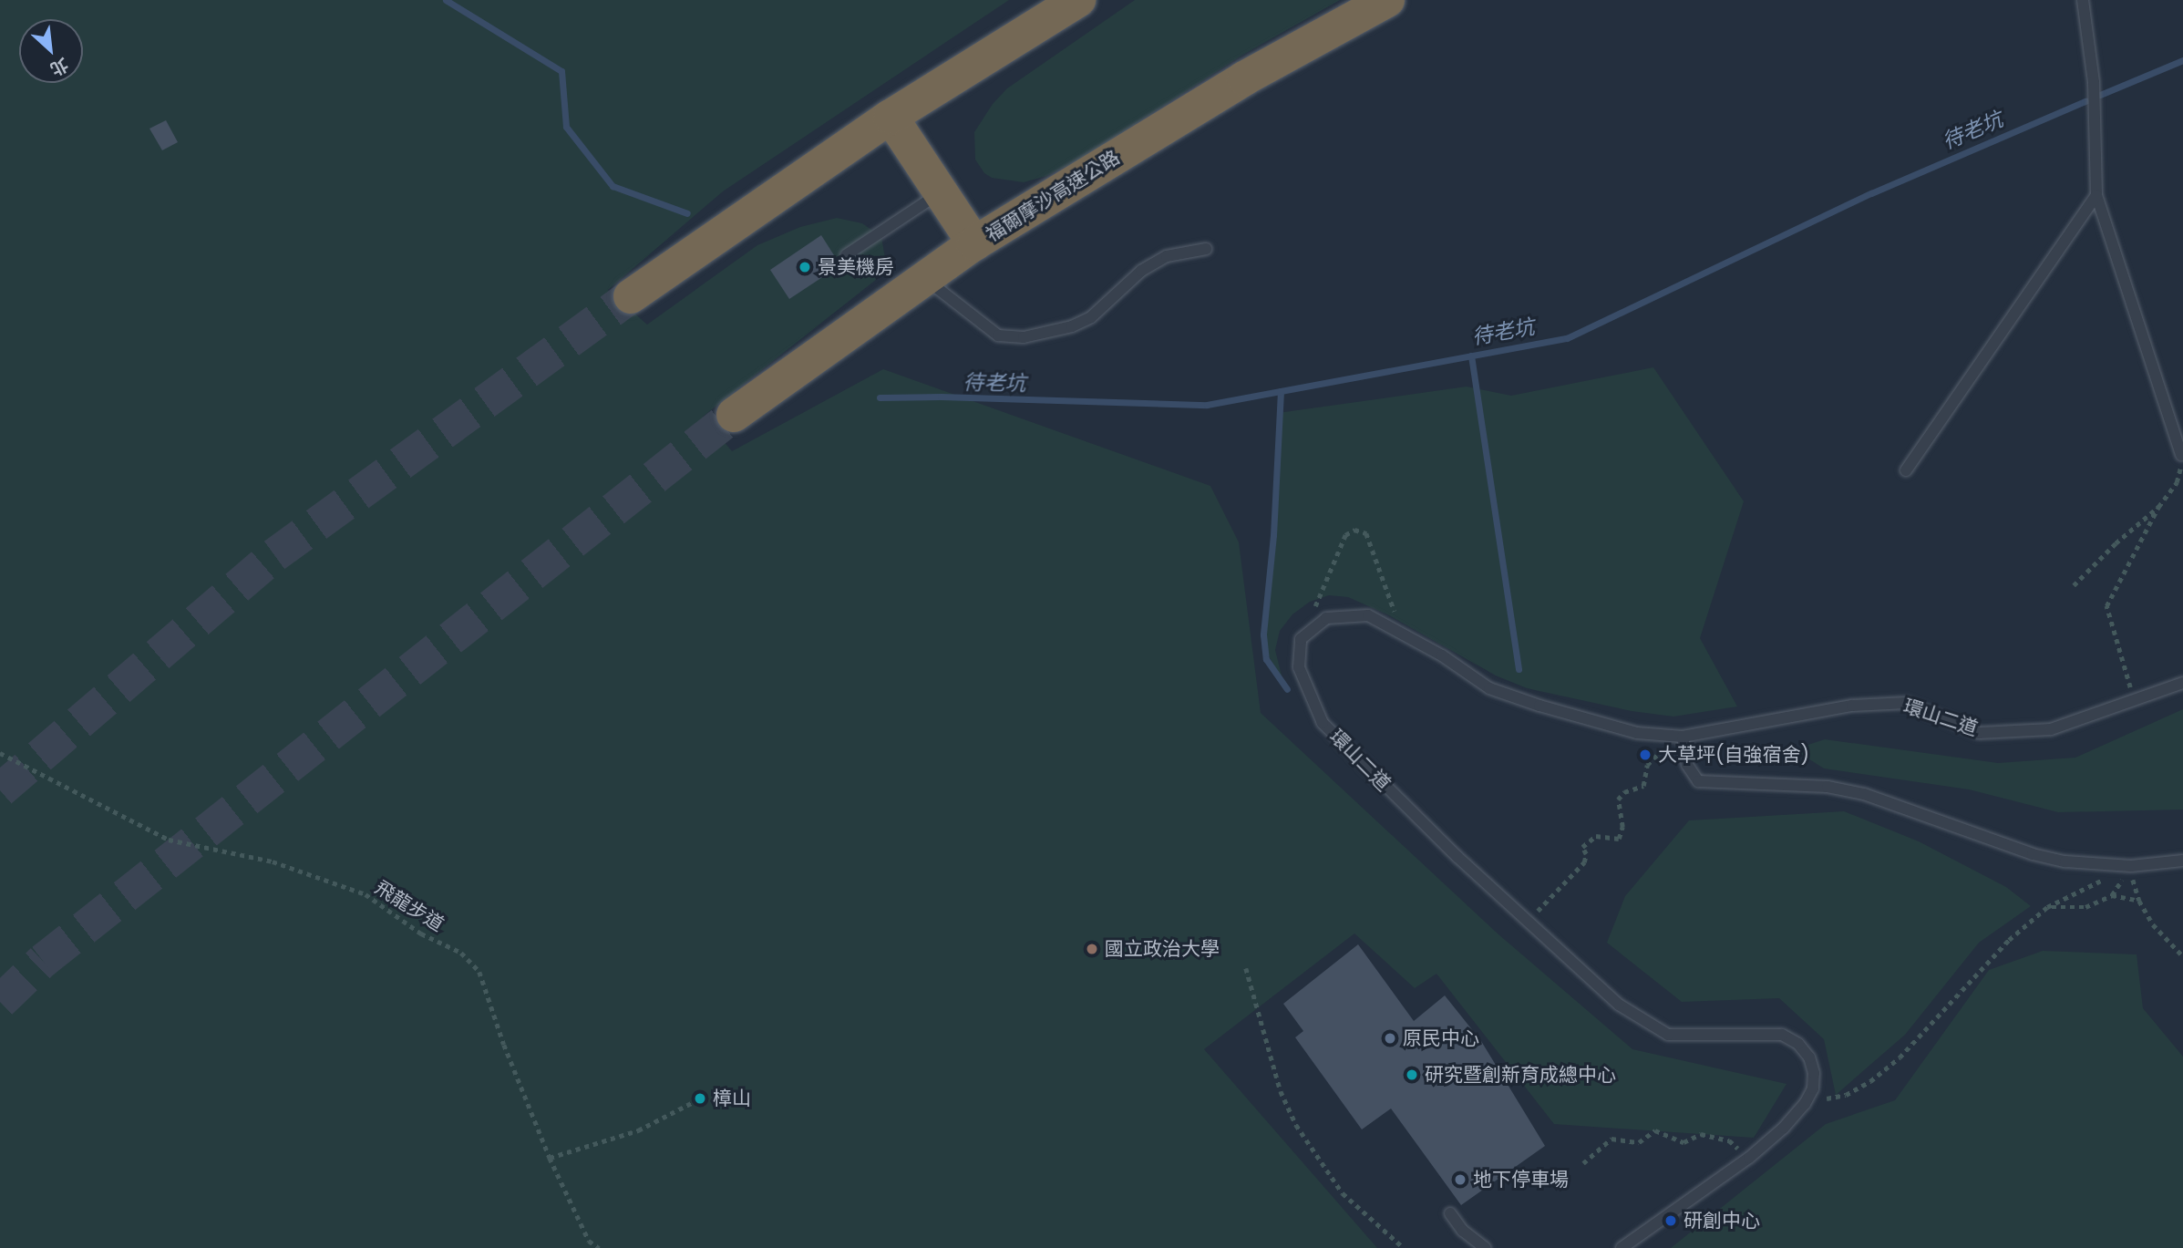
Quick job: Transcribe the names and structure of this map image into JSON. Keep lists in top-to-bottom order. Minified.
{"streets":{"highway":["福爾摩沙高速公路"],"lane":["環山二道"],"path":["飛龍步道"]},"water":["待老坑"],"places":["景美機房","大草坪(自強宿舍)","國立政治大學","原民中心","研究暨創新育成總中心","樟山","地下停車場","研創中心"],"north":"bottom right"}
